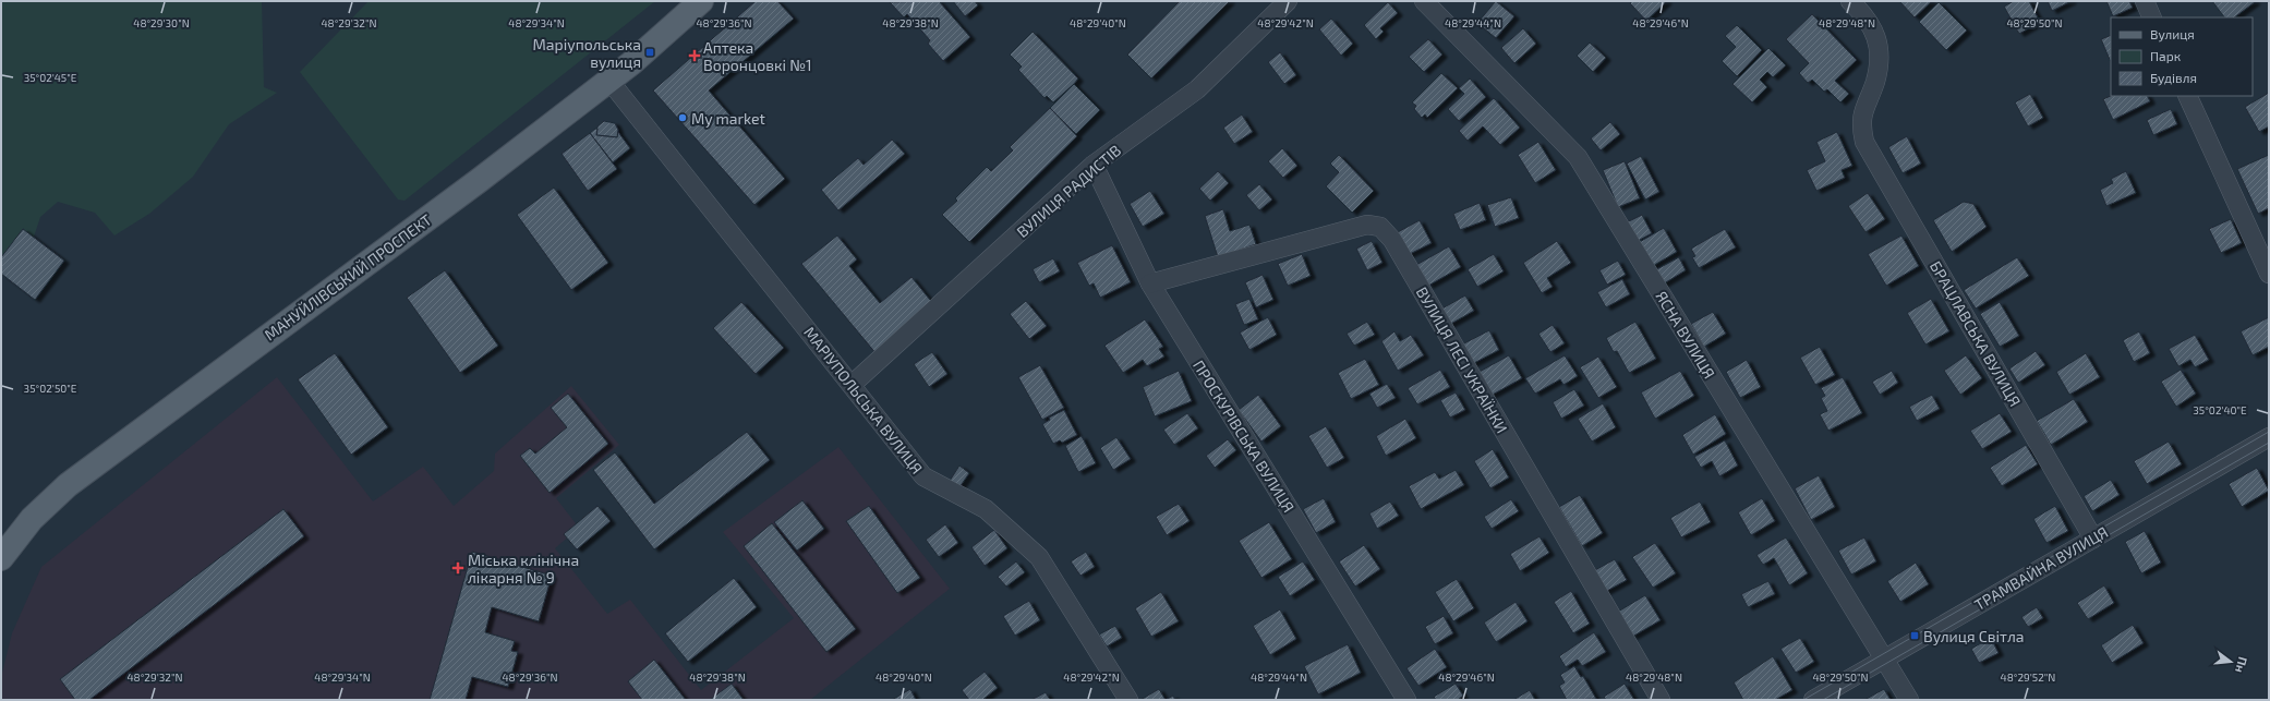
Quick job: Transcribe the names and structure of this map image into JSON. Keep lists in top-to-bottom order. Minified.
{"streets":{"main road":["МАНУЙЛІВСЬКИЙ ПРОСПЕКТ"],"street":["ВУЛИЦЯ РАДИСТІВ","БРАЦЛАВСЬКА ВУЛИЦЯ","ЯСНА ВУЛИЦЯ","ВУЛИЦЯ ЛЕСІ УКРАЇНКИ","МАРІУПОЛЬСЬКА ВУЛИЦЯ","ПРОСКУРІВСЬКА ВУЛИЦЯ","ТРАМВАЙНА ВУЛИЦЯ"]},"crossings":[["ВУЛИЦЯ РАДИСТІВ","МАРІУПОЛЬСЬКА ВУЛИЦЯ"],["ВУЛИЦЯ РАДИСТІВ","ПРОСКУРІВСЬКА ВУЛИЦЯ"],["МАНУЙЛІВСЬКИЙ ПРОСПЕКТ","МАРІУПОЛЬСЬКА ВУЛИЦЯ"],["БРАЦЛАВСЬКА ВУЛИЦЯ","ТРАМВАЙНА ВУЛИЦЯ"],["ЯСНА ВУЛИЦЯ","ТРАМВАЙНА ВУЛИЦЯ"],["ВУЛИЦЯ ЛЕСІ УКРАЇНКИ","ПРОСКУРІВСЬКА ВУЛИЦЯ"]],"places":{"transit":["Маріупольська вулиця","Вулиця Світла"],"health":["Аптека Воронцовкі №1","Міська клінічна лікарня № 9"],"other":["My market"]},"legend":["Вулиця","Парк","Будівля"],"north":"right","coordinates":["48°29'30\"N","48°29'32\"N","48°29'34\"N","48°29'36\"N","48°29'38\"N","48°29'40\"N","48°29'42\"N","48°29'44\"N","48°29'46\"N","48°29'48\"N","48°29'50\"N","35°02'45\"E","35°02'50\"E","35°02'40\"E","48°29'52\"N"]}
